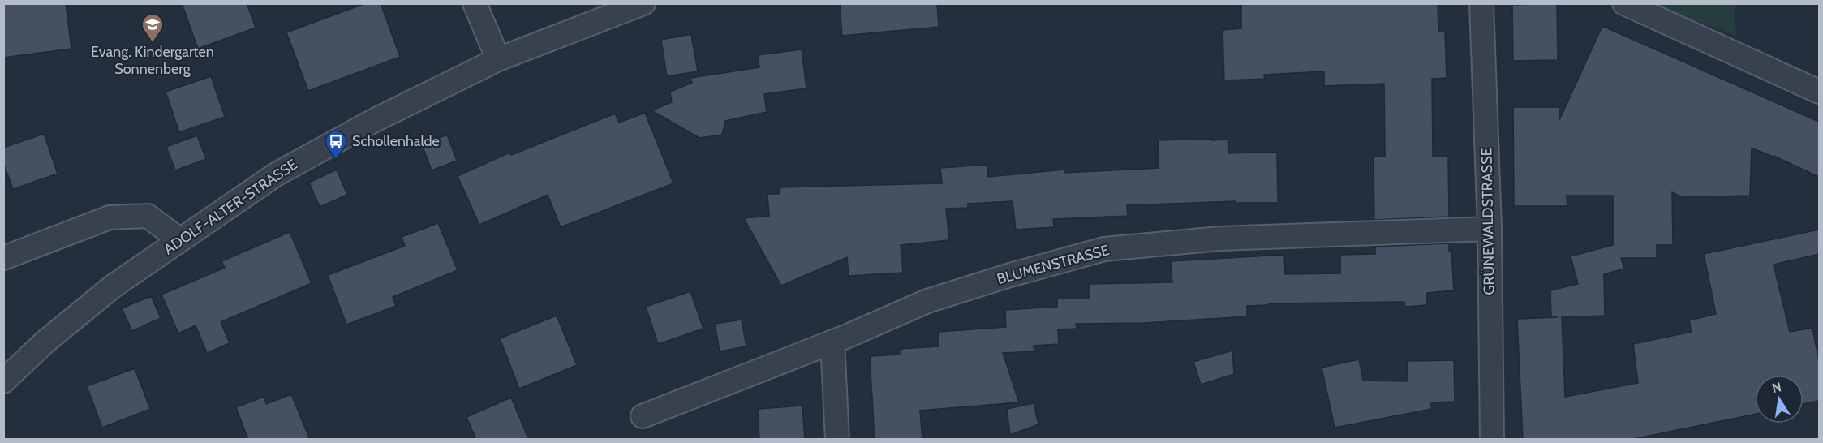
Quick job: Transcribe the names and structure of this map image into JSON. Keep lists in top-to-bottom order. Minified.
{"streets":{"street":["ADOLF-ALTER-STRASSE","GRÜNEWALDSTRASSE","BLUMENSTRASSE"]},"crossings":[["GRÜNEWALDSTRASSE","BLUMENSTRASSE"]],"places":{"school or university":["Evang. Kindergarten Sonnenberg"],"bus stop":["Schollenhalde"]},"north":"top"}
